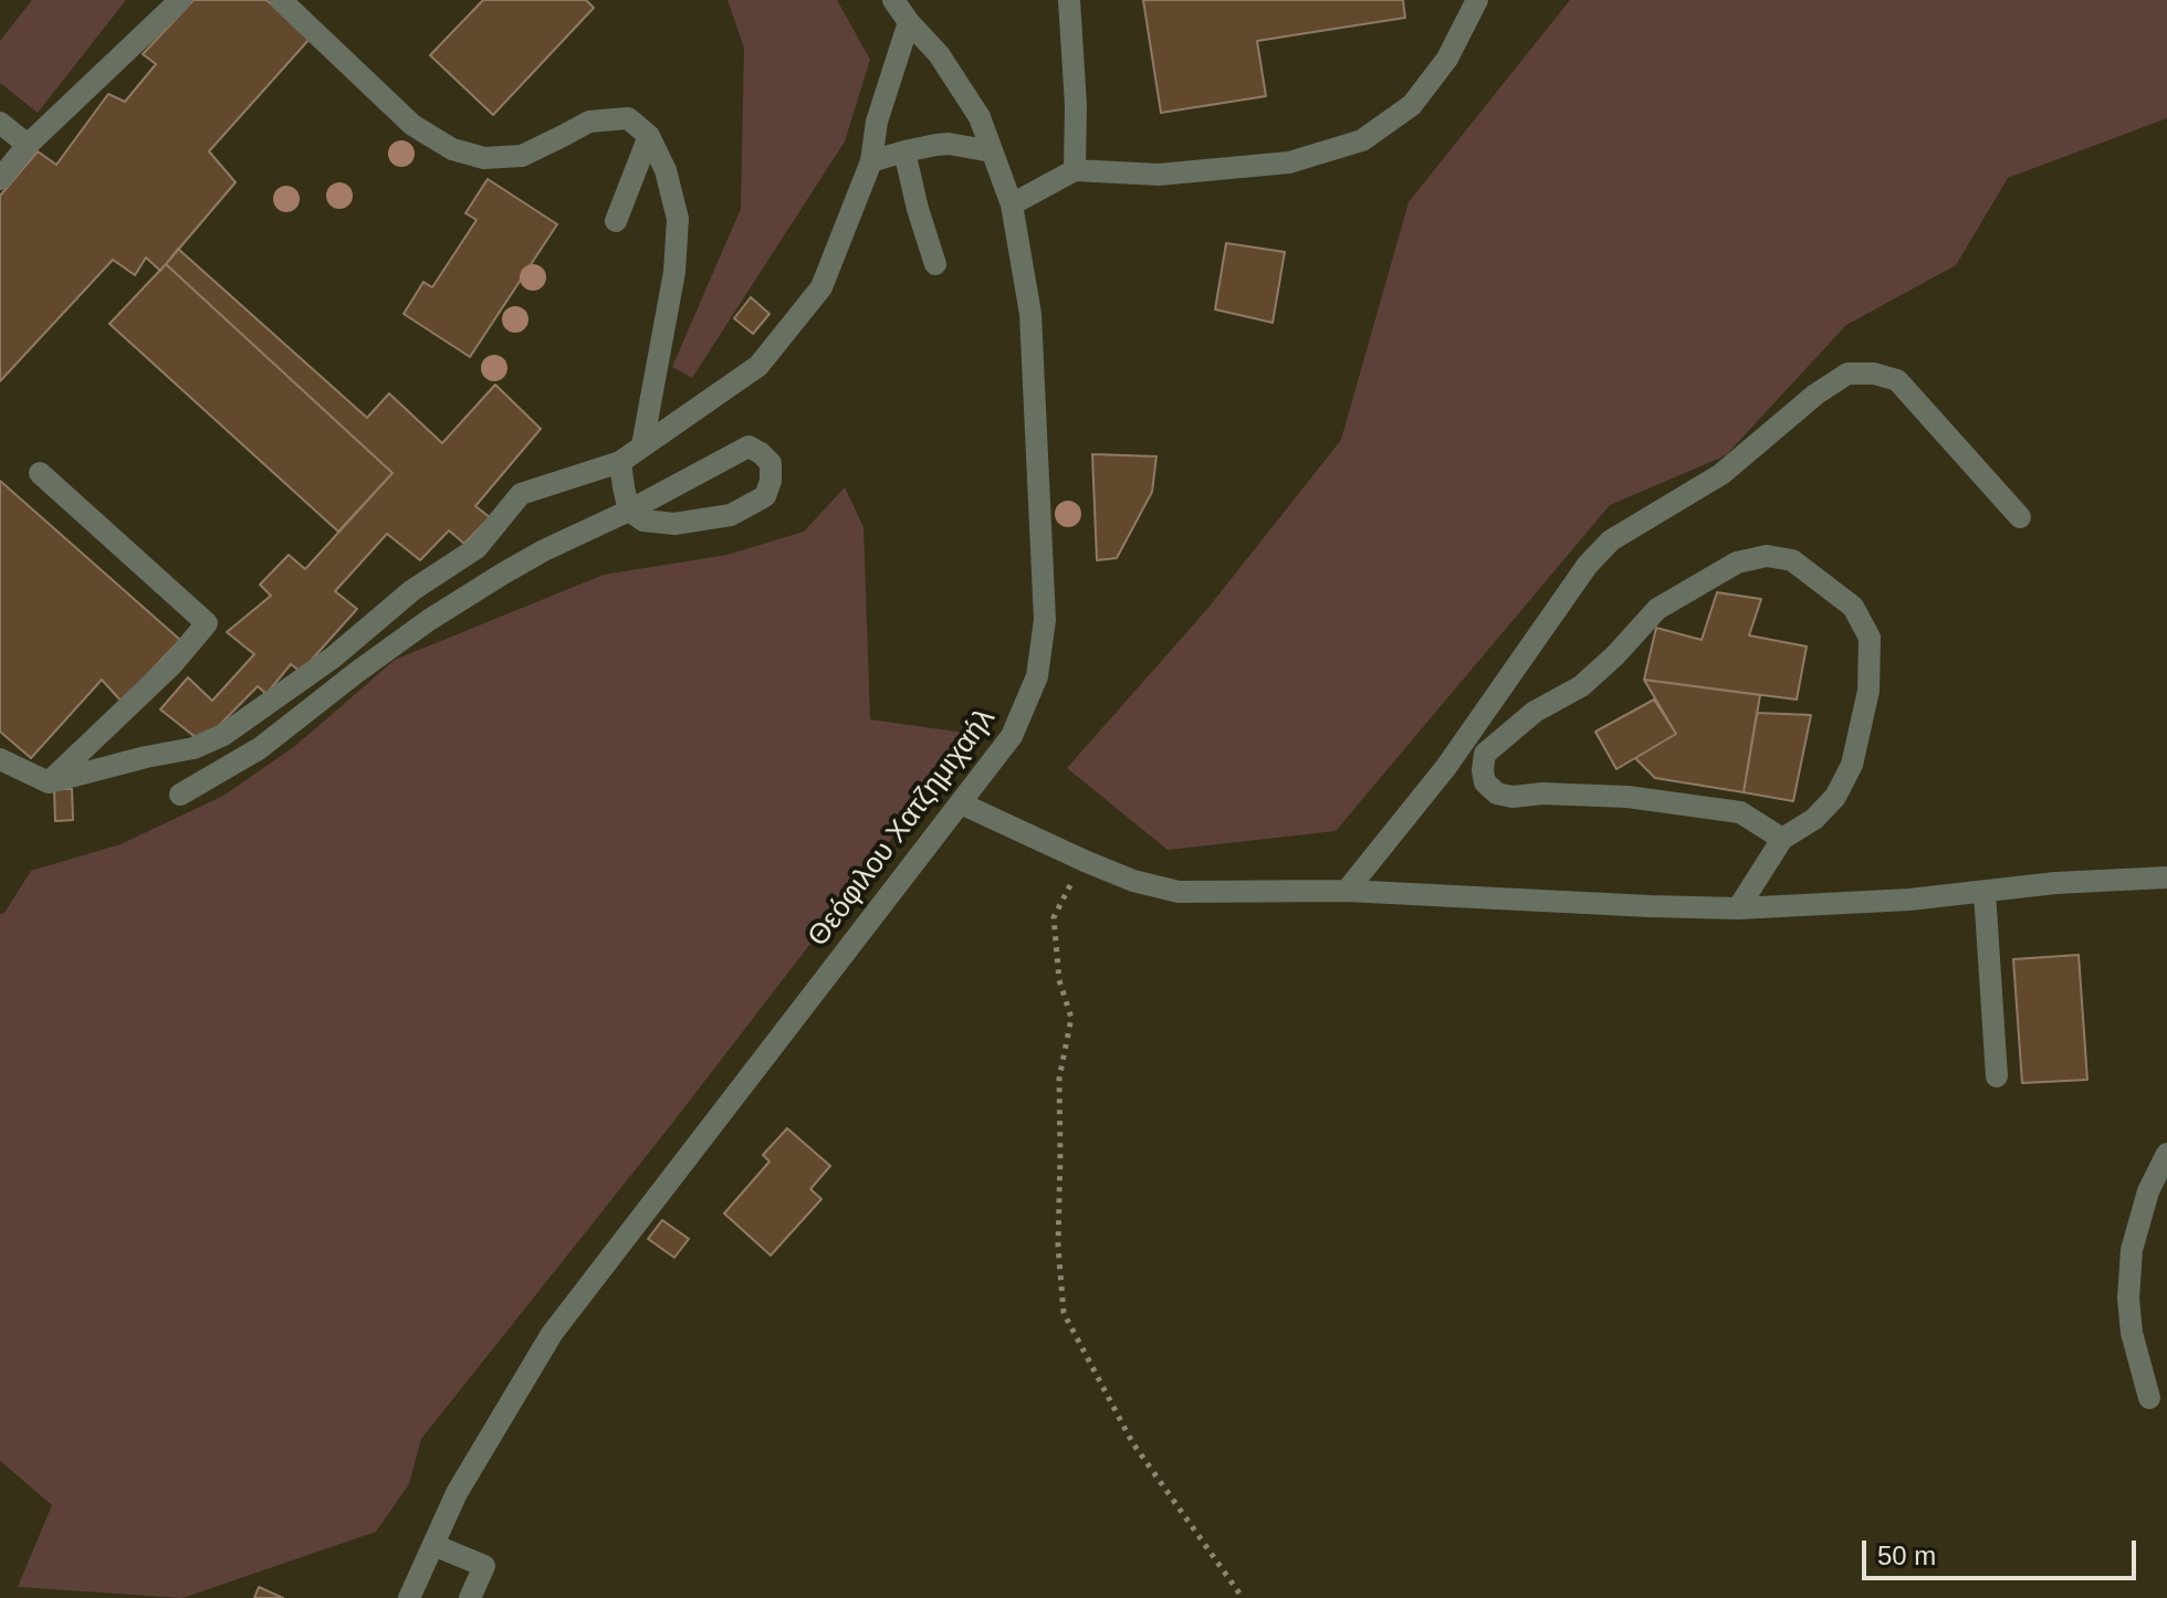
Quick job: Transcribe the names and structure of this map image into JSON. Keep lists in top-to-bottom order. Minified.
{"streets":{"street":["Θεόφιλου Χατζημιχαήλ"]},"scale_bar":"50 m"}
